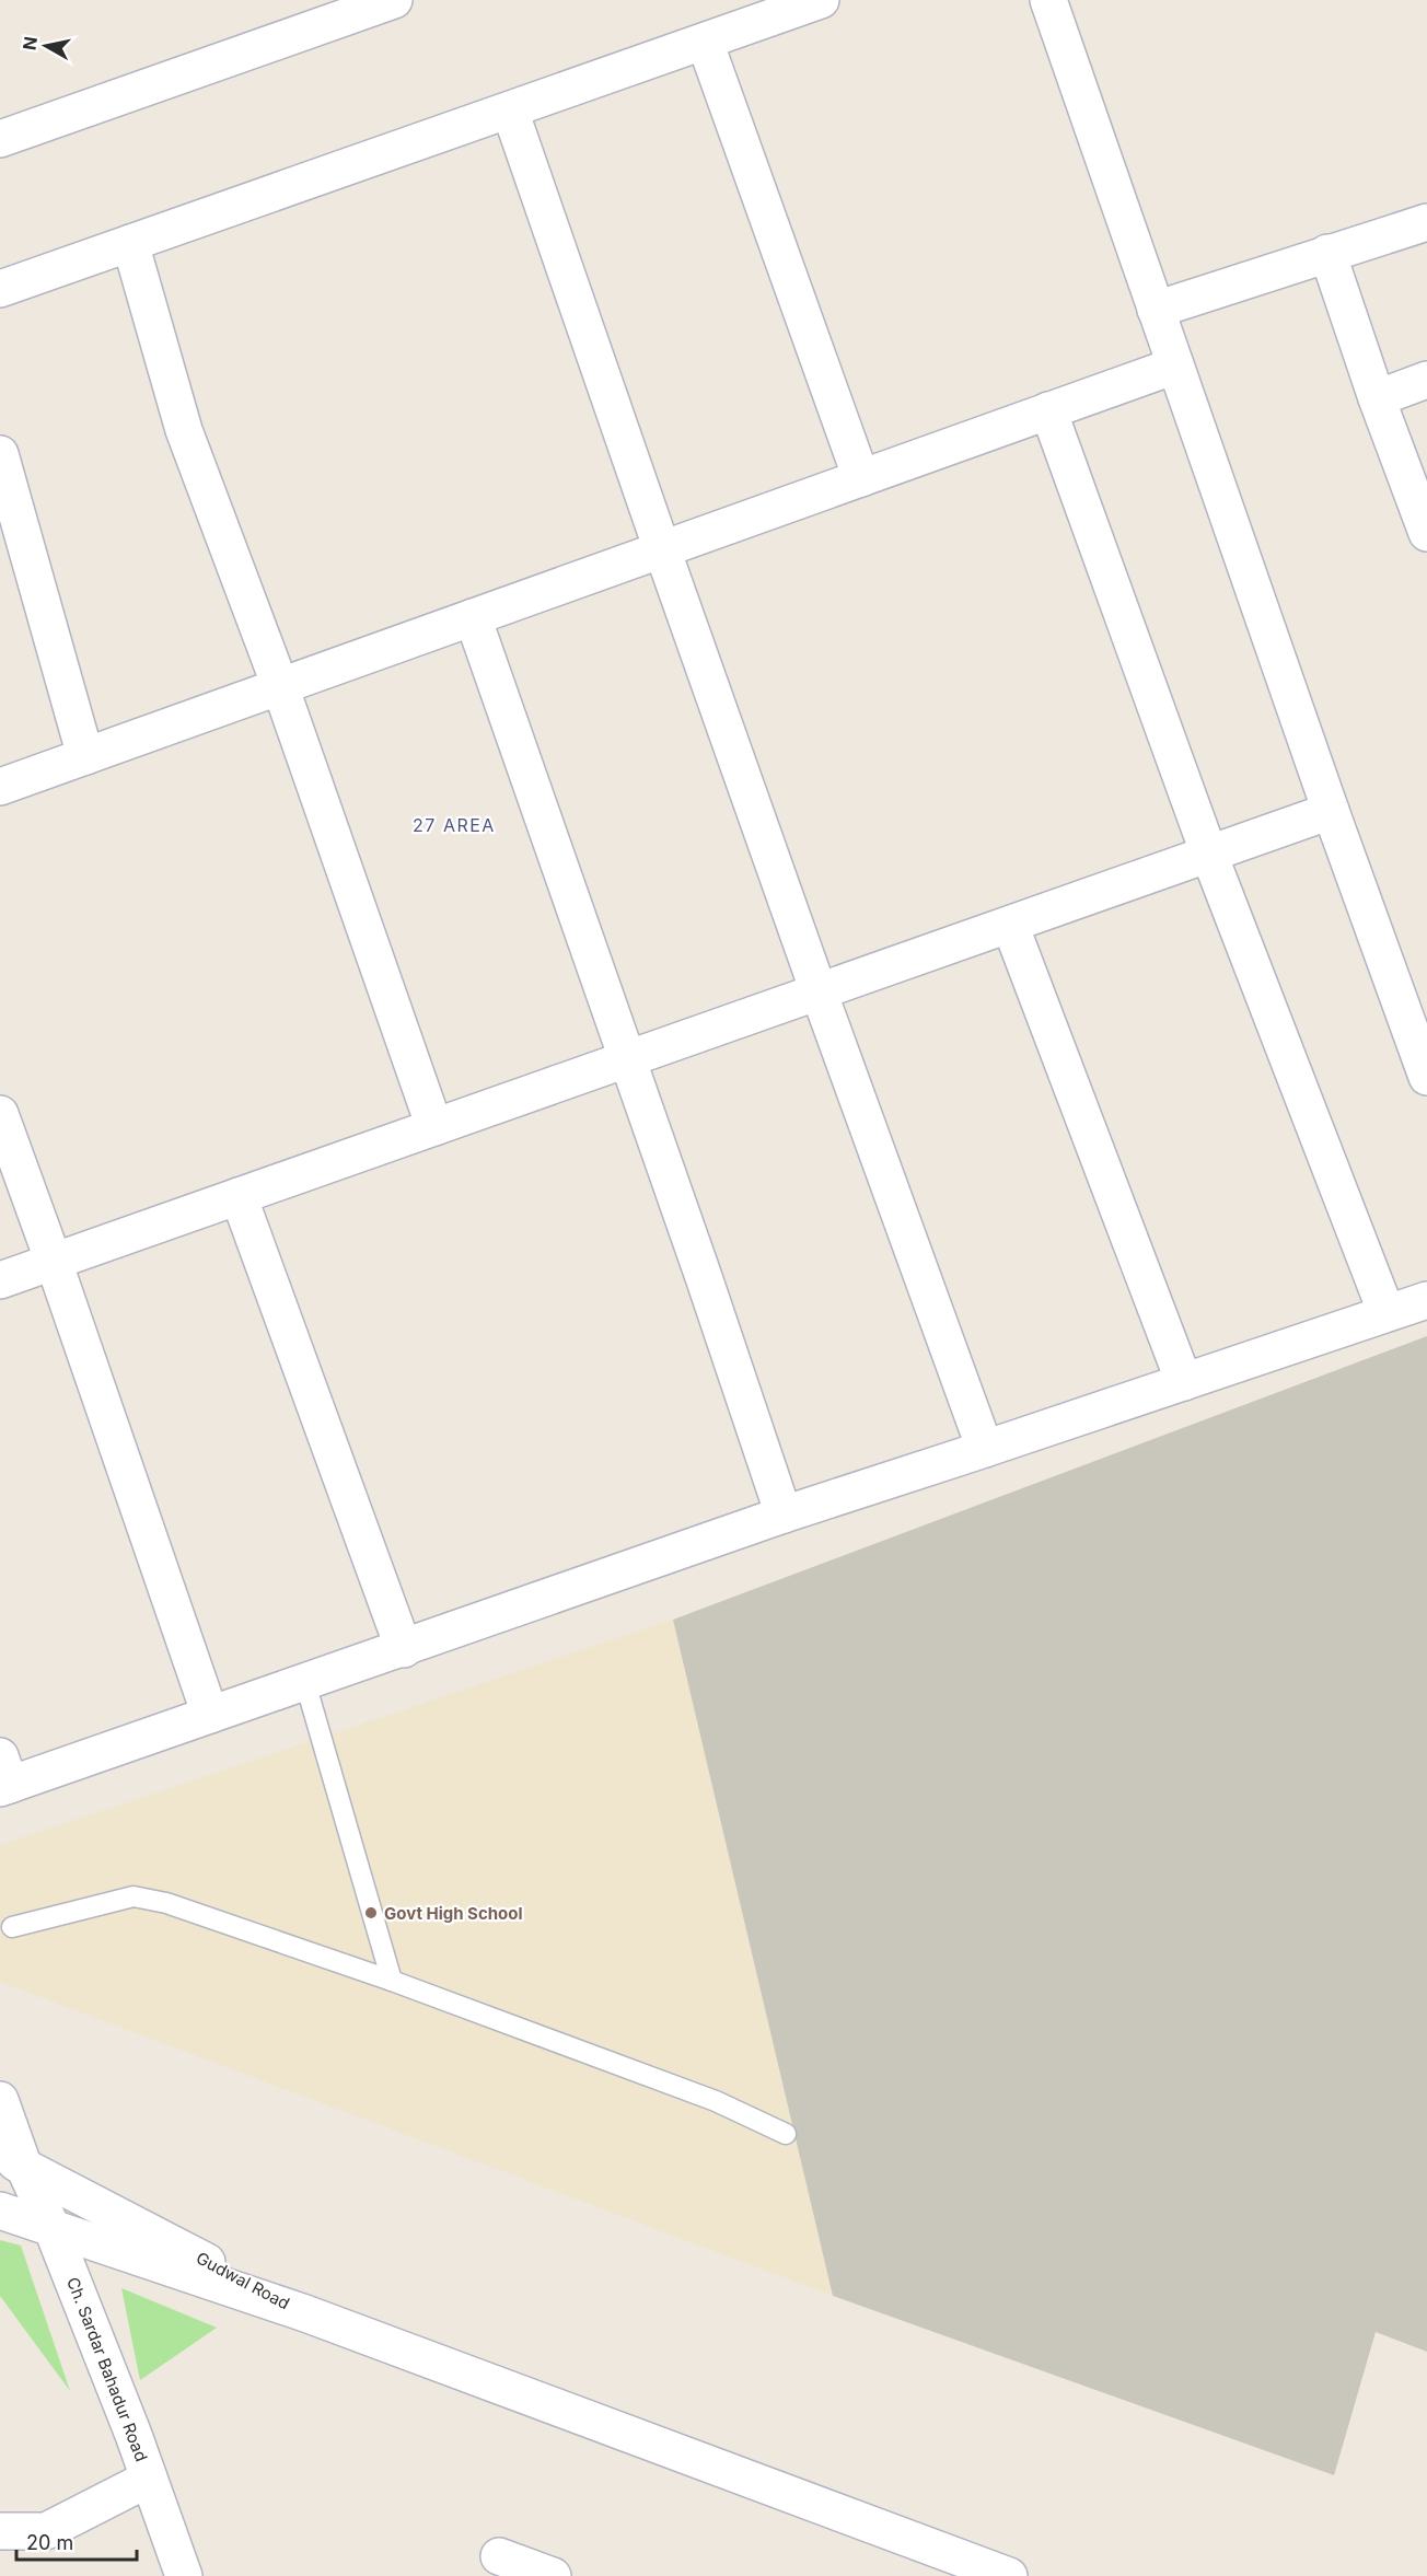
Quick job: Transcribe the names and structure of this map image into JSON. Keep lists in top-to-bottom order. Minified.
{"streets":{"street":["Gudwal Road","Ch. Sardar Bahadur Road"]},"crossings":[["Gudwal Road","Ch. Sardar Bahadur Road"]],"districts":["27 AREA"],"places":["Govt High School"],"scale_bar":"20 m","north":"left"}
